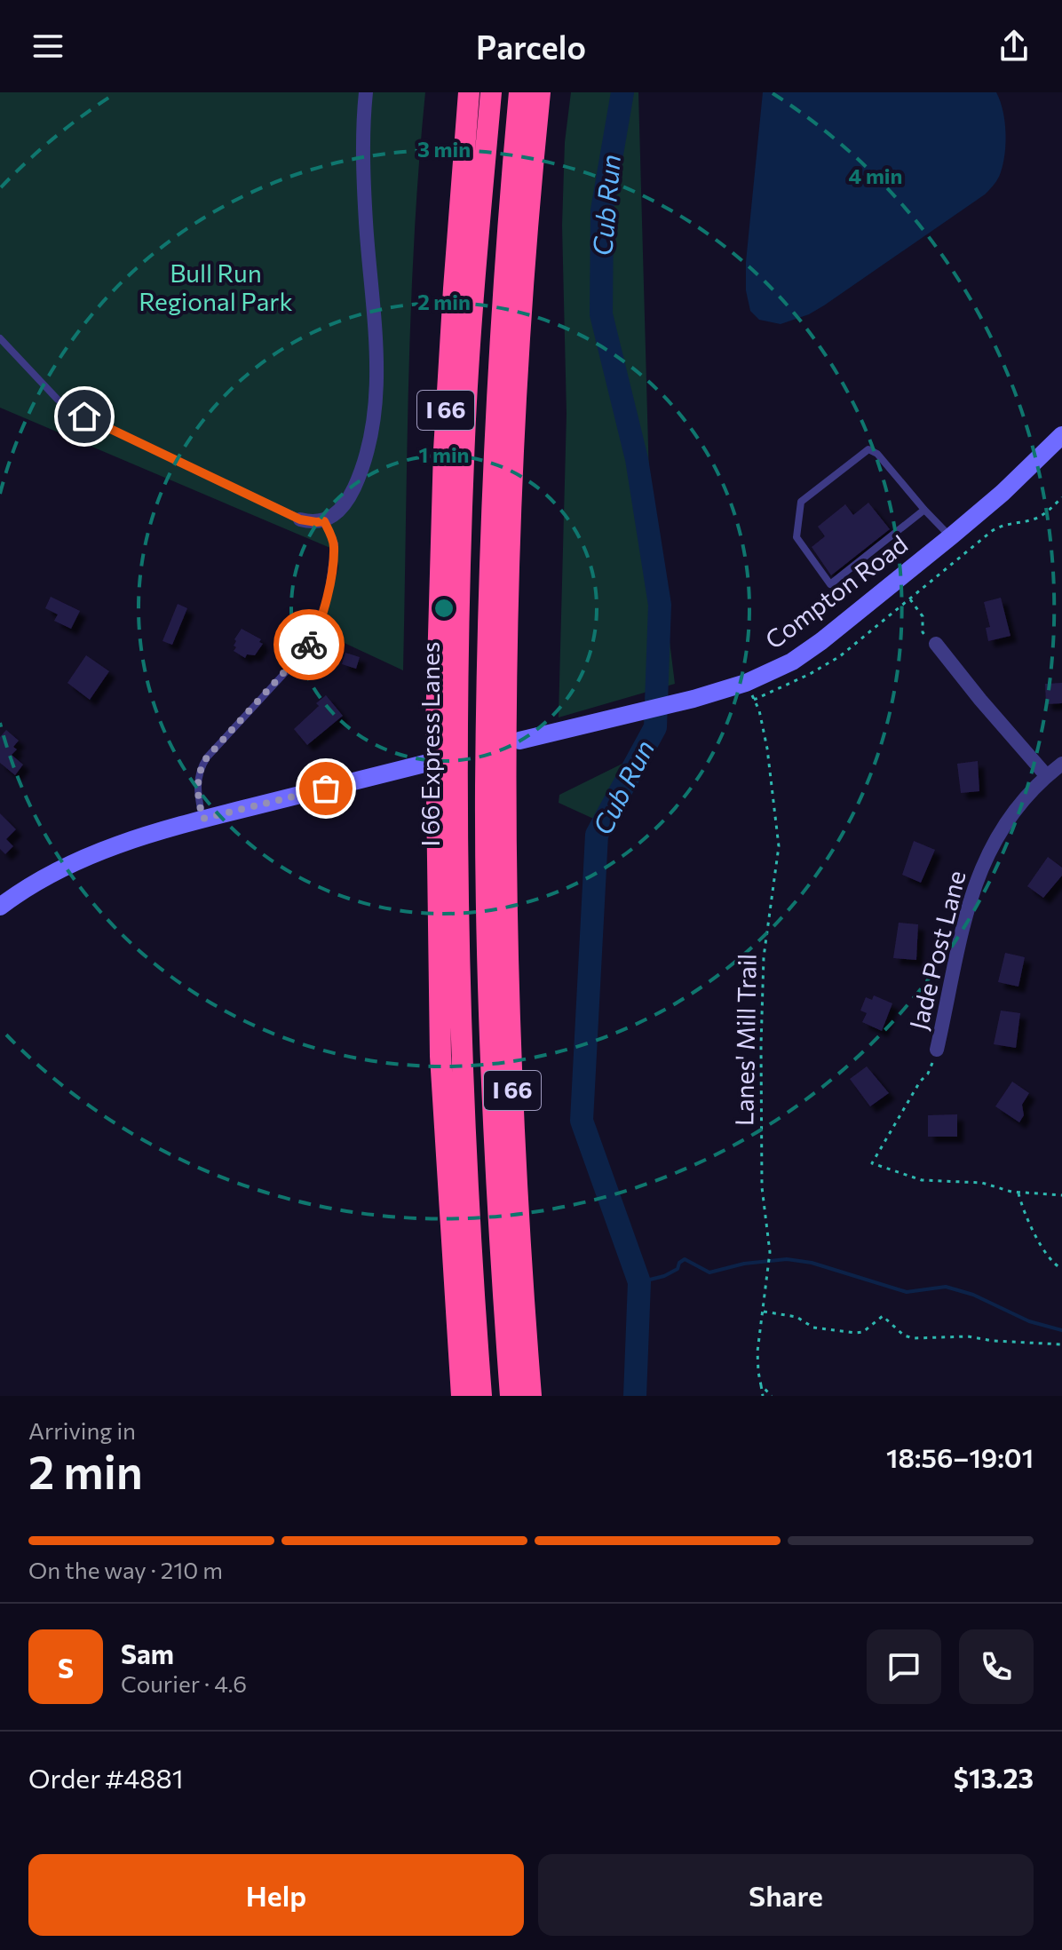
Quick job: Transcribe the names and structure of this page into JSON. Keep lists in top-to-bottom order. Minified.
{"streets":{"highway":["I 66","I 66 Express Lanes"],"street":["Compton Road","Jade Post Lane"],"path":["Lanes' Mill Trail"]},"crossings":[["I 66","I 66 Express Lanes"],["Compton Road","Lanes' Mill Trail"]],"water":["Cub Run"],"parks":["Bull Run Regional Park"],"page":{"header":"Parcelo","heading":["2 min","Arriving in","18:56–19:01"],"panel":["Sam","Courier · 4.6","Order #4881","$13.23"],"bar":"On the way · 210 m","round":"S","buttons":["Help","Share"]},"rings":["3 min","4 min","2 min","1 min"]}
